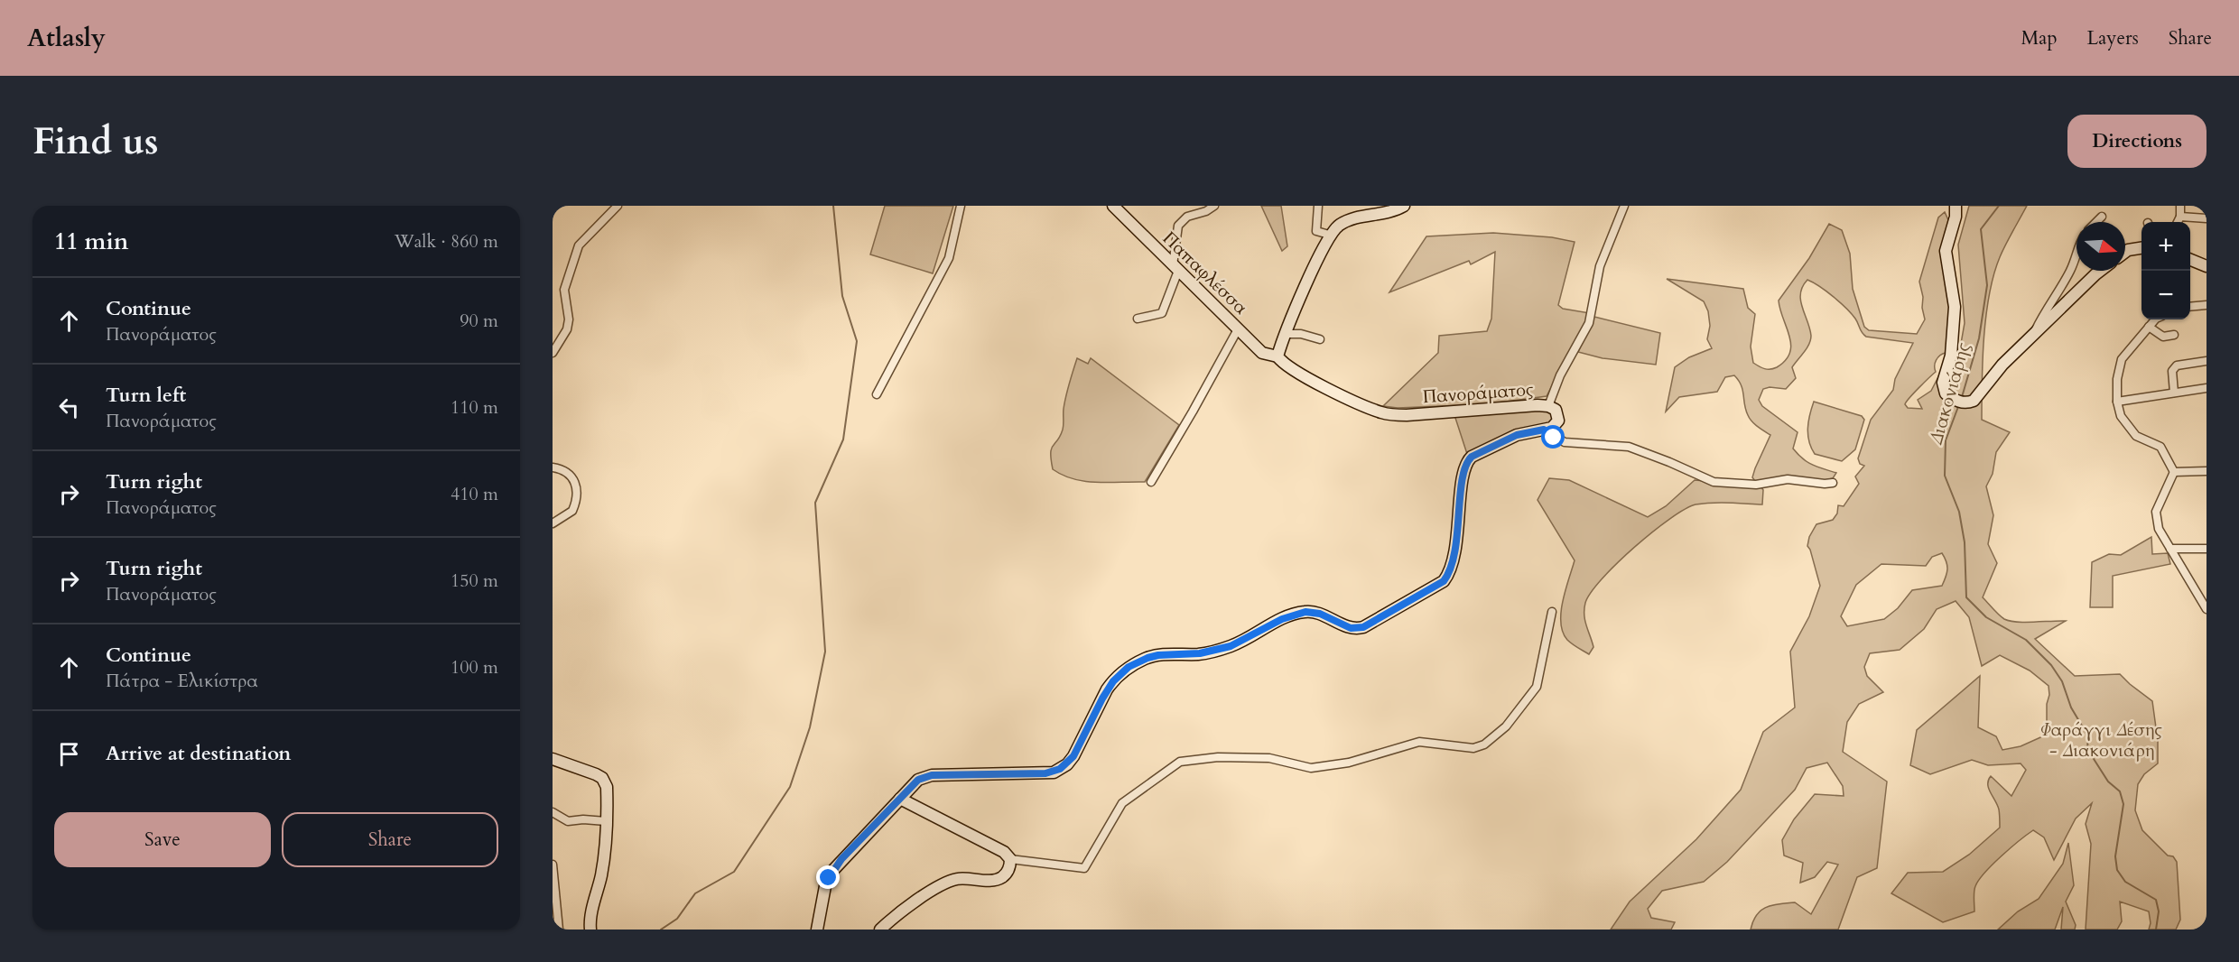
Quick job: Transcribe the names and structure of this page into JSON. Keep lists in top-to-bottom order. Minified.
{"streets":{"main road":["Παπαφλέσσα","Πανοράματος"]},"crossings":[["Παπαφλέσσα","Πανοράματος"]],"water":["Διακονιάρης"],"parks":["Φαράγγι Δέσης - Διακονιάρη"],"north":"right","page":{"header":"Atlasly","nav":["Map","Layers","Share"],"buttons":["Directions",["Save","Share"]],"title":"Find us","heading":["11 min","Walk · 860 m"],"map_buttons":["+","−"],"list":[["Continue","Πανοράματος","90 m"],["Turn left","Πανοράματος","110 m"],["Turn right","Πανοράματος","410 m"],["Turn right","Πανοράματος","150 m"],["Continue","Πάτρα - Ελικίστρα","100 m"],"Arrive at destination"]}}
